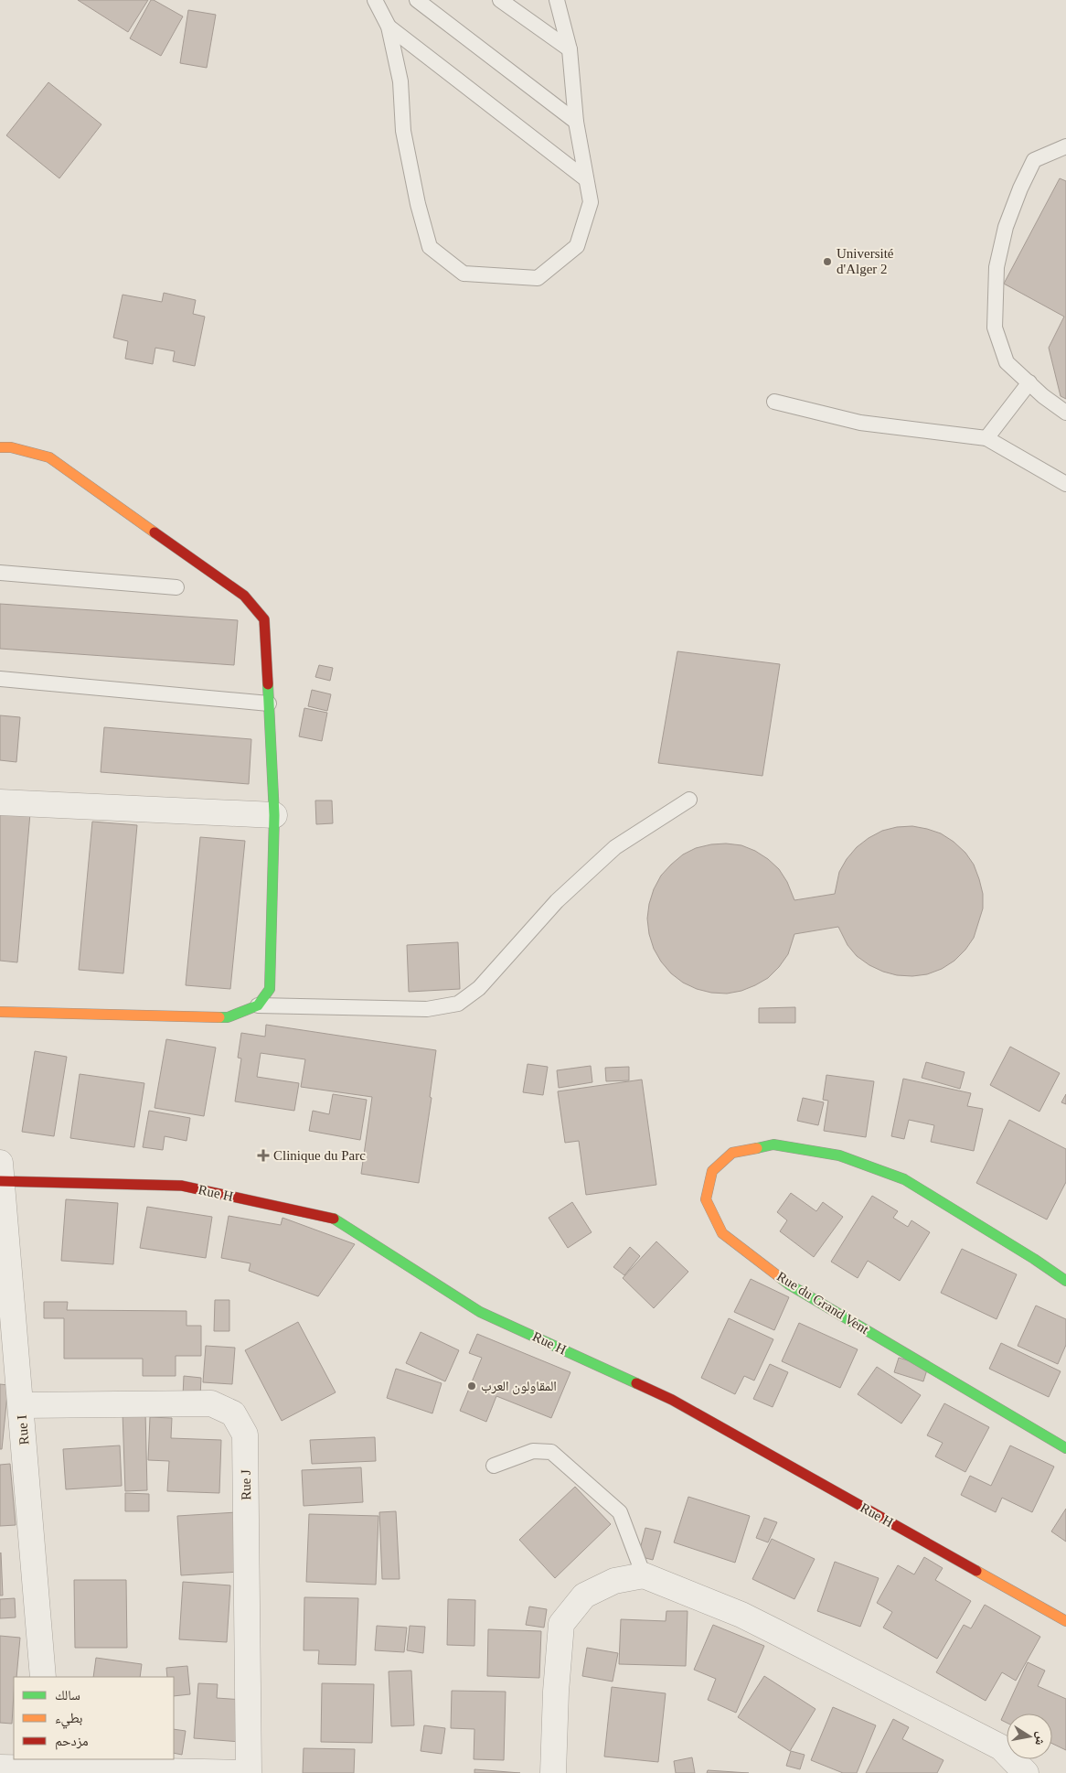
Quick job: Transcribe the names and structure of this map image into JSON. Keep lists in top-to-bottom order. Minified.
{"streets":{"street":["Rue H","Rue du Grand Vent","Rue I","Rue J"]},"crossings":[["Rue H","Rue I"],["Rue I","Rue J"]],"places":{"other":["Université d'Alger 2","المقاولون العرب"],"health":["Clinique du Parc"]},"legend":["سالك","بطيء","مزدحم"],"north":"right"}
